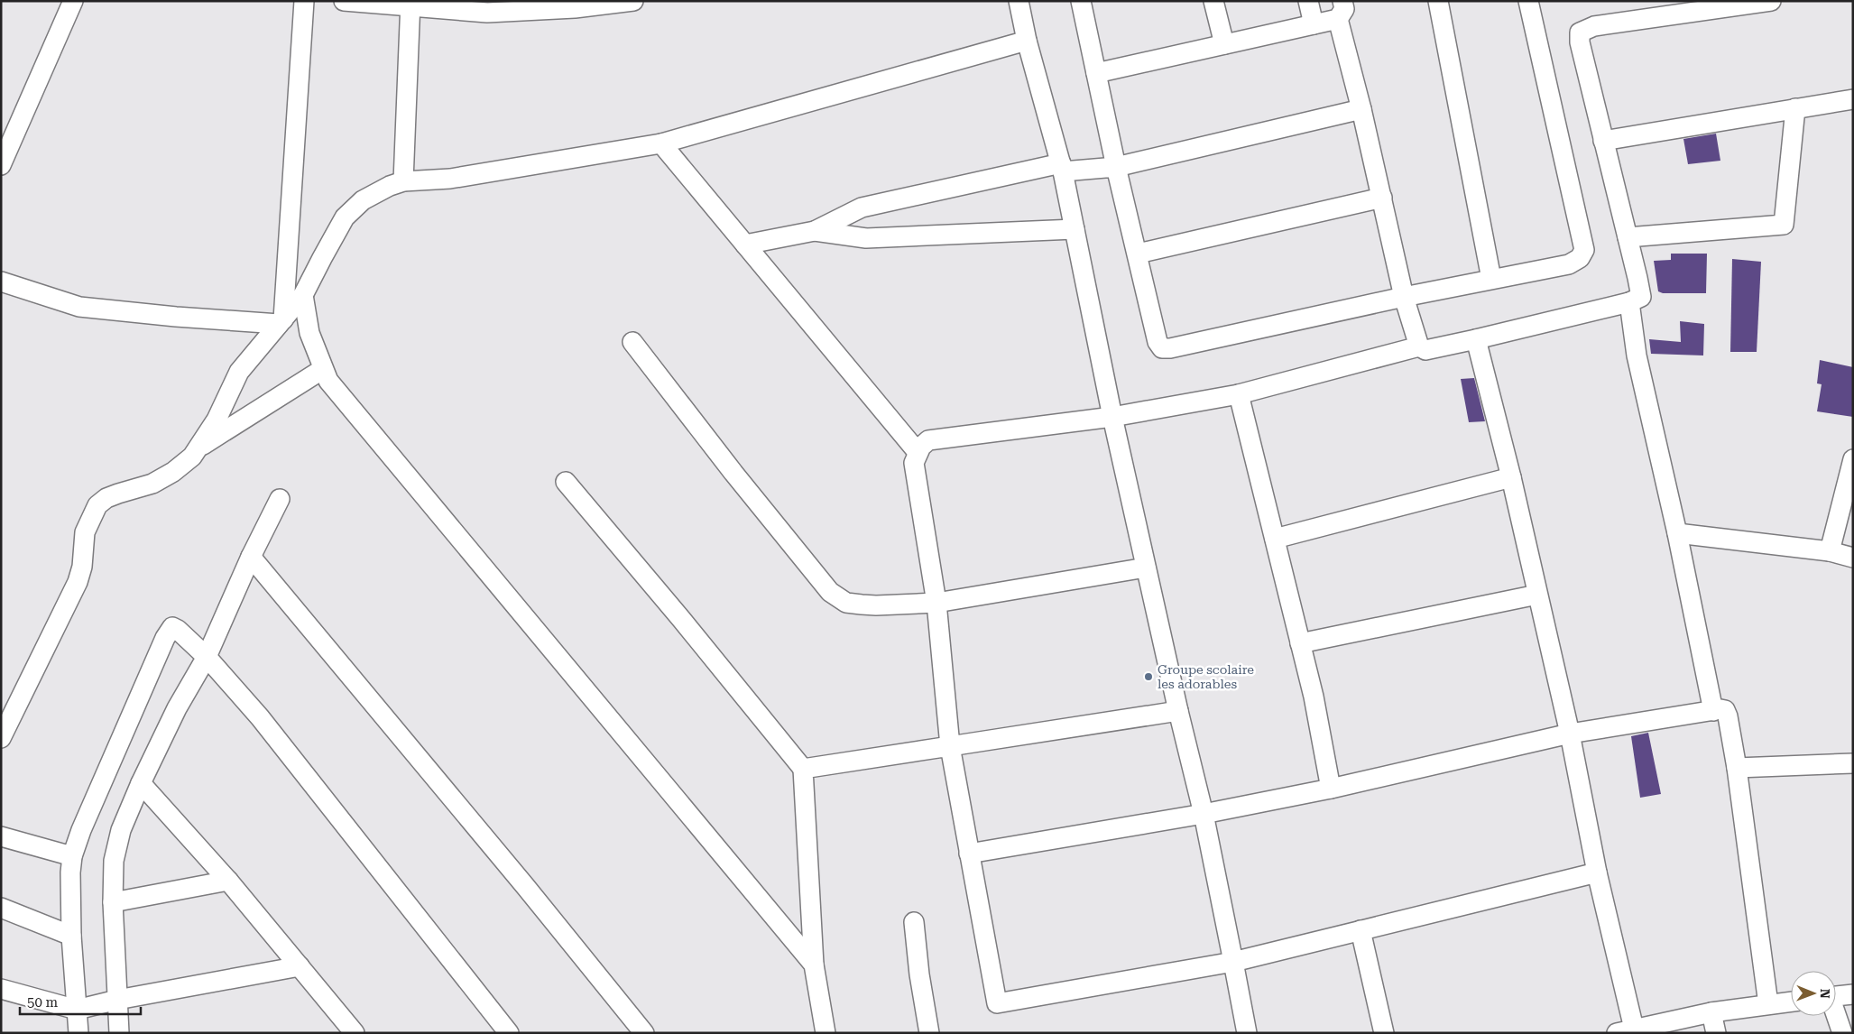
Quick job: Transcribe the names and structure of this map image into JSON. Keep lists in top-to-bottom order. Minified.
{"places":["Groupe scolaire les adorables"],"scale_bar":"50 m","north":"right"}
